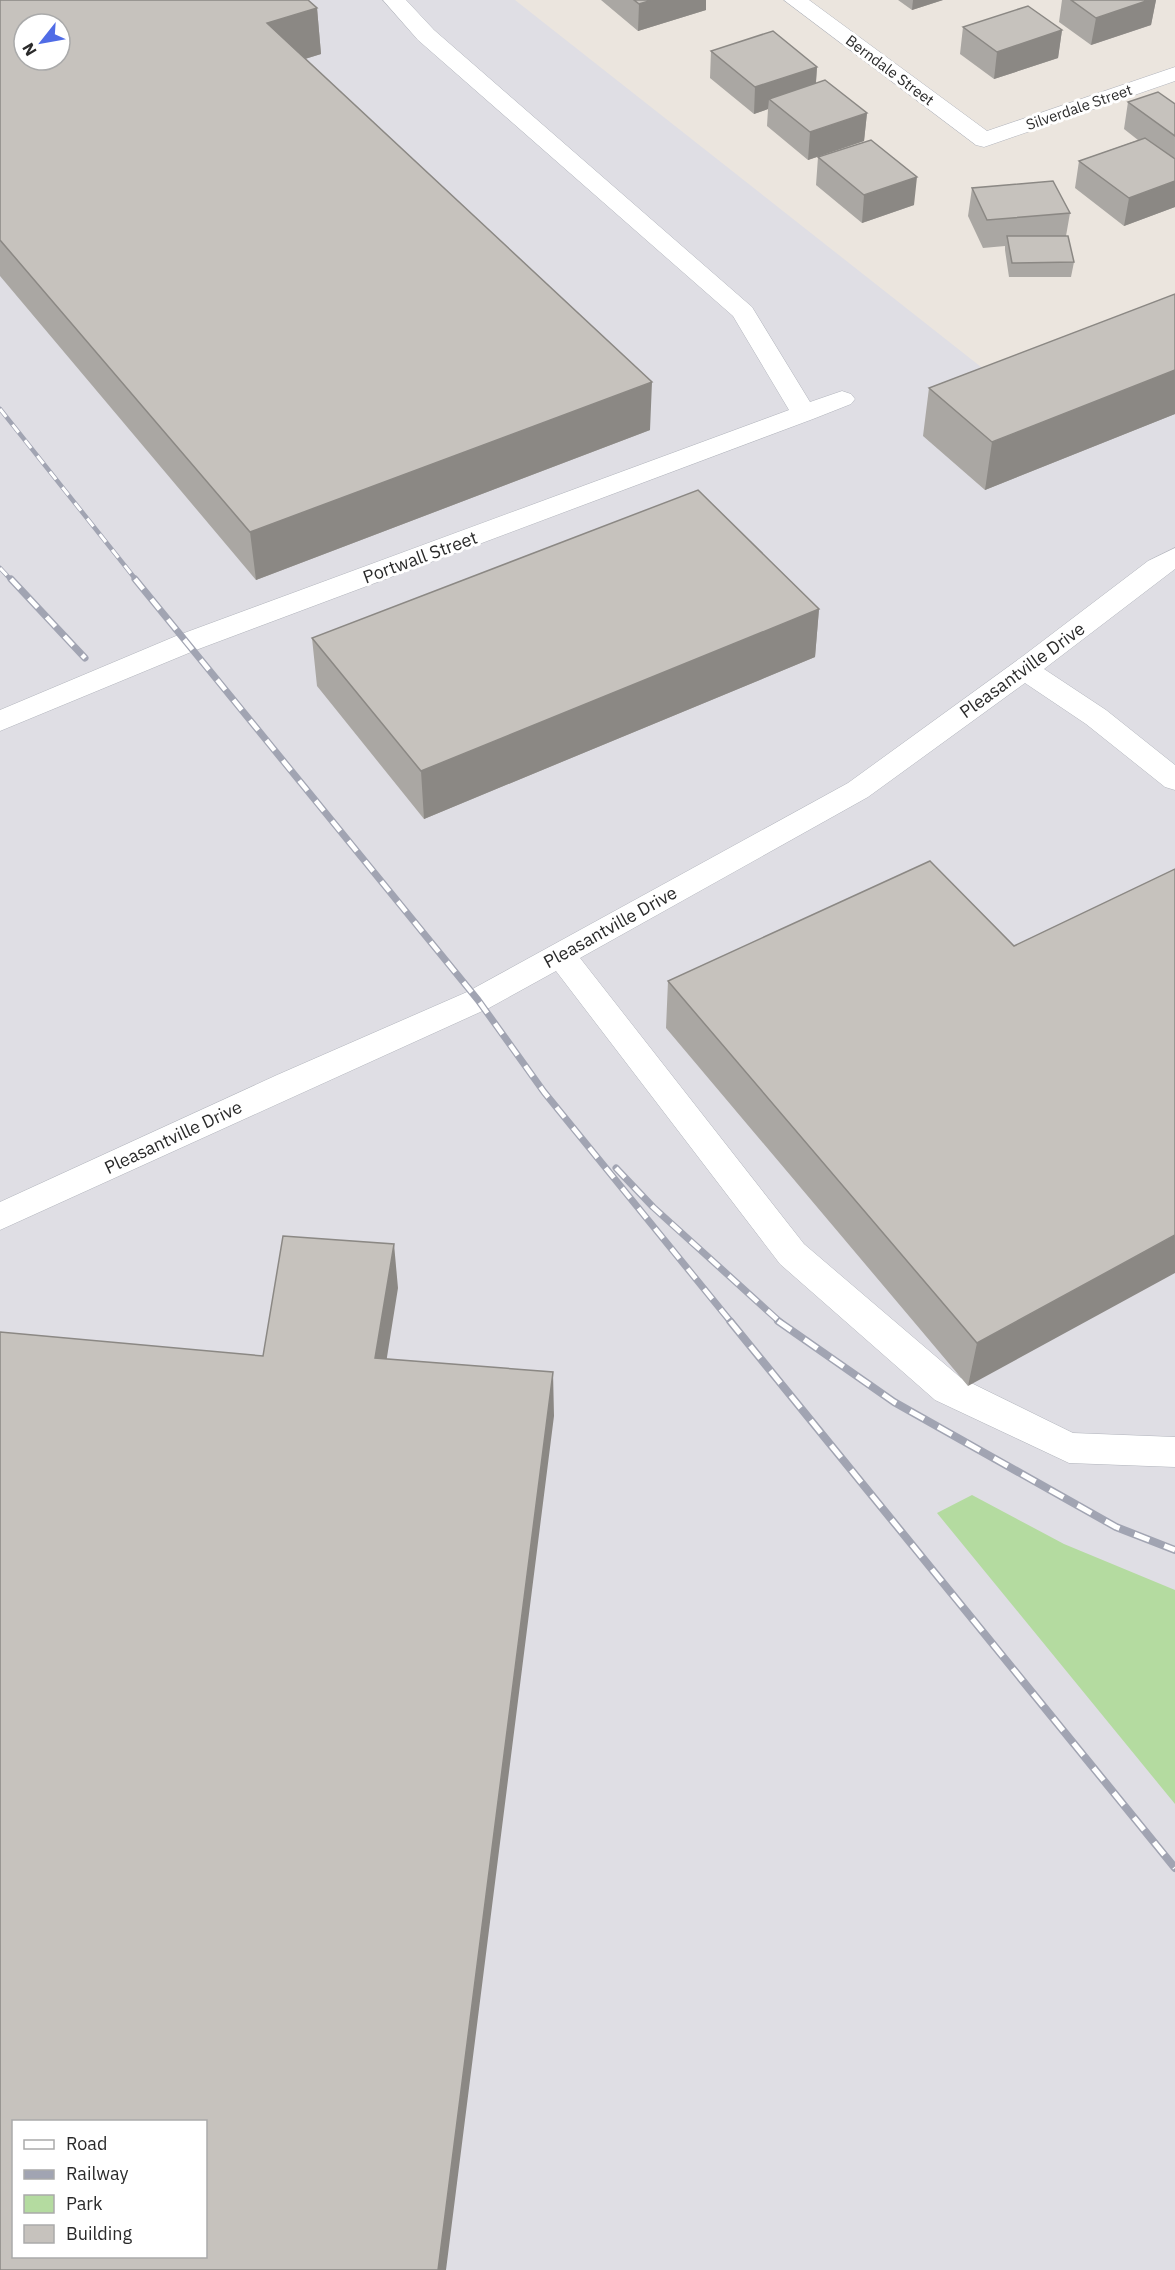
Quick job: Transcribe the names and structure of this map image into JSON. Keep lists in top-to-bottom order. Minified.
{"streets":{"street":["Berndale Street","Silverdale Street","Portwall Street","Pleasantville Drive"]},"crossings":[["Berndale Street","Silverdale Street"]],"legend":["Road","Railway","Park","Building"],"north":"bottom left"}
